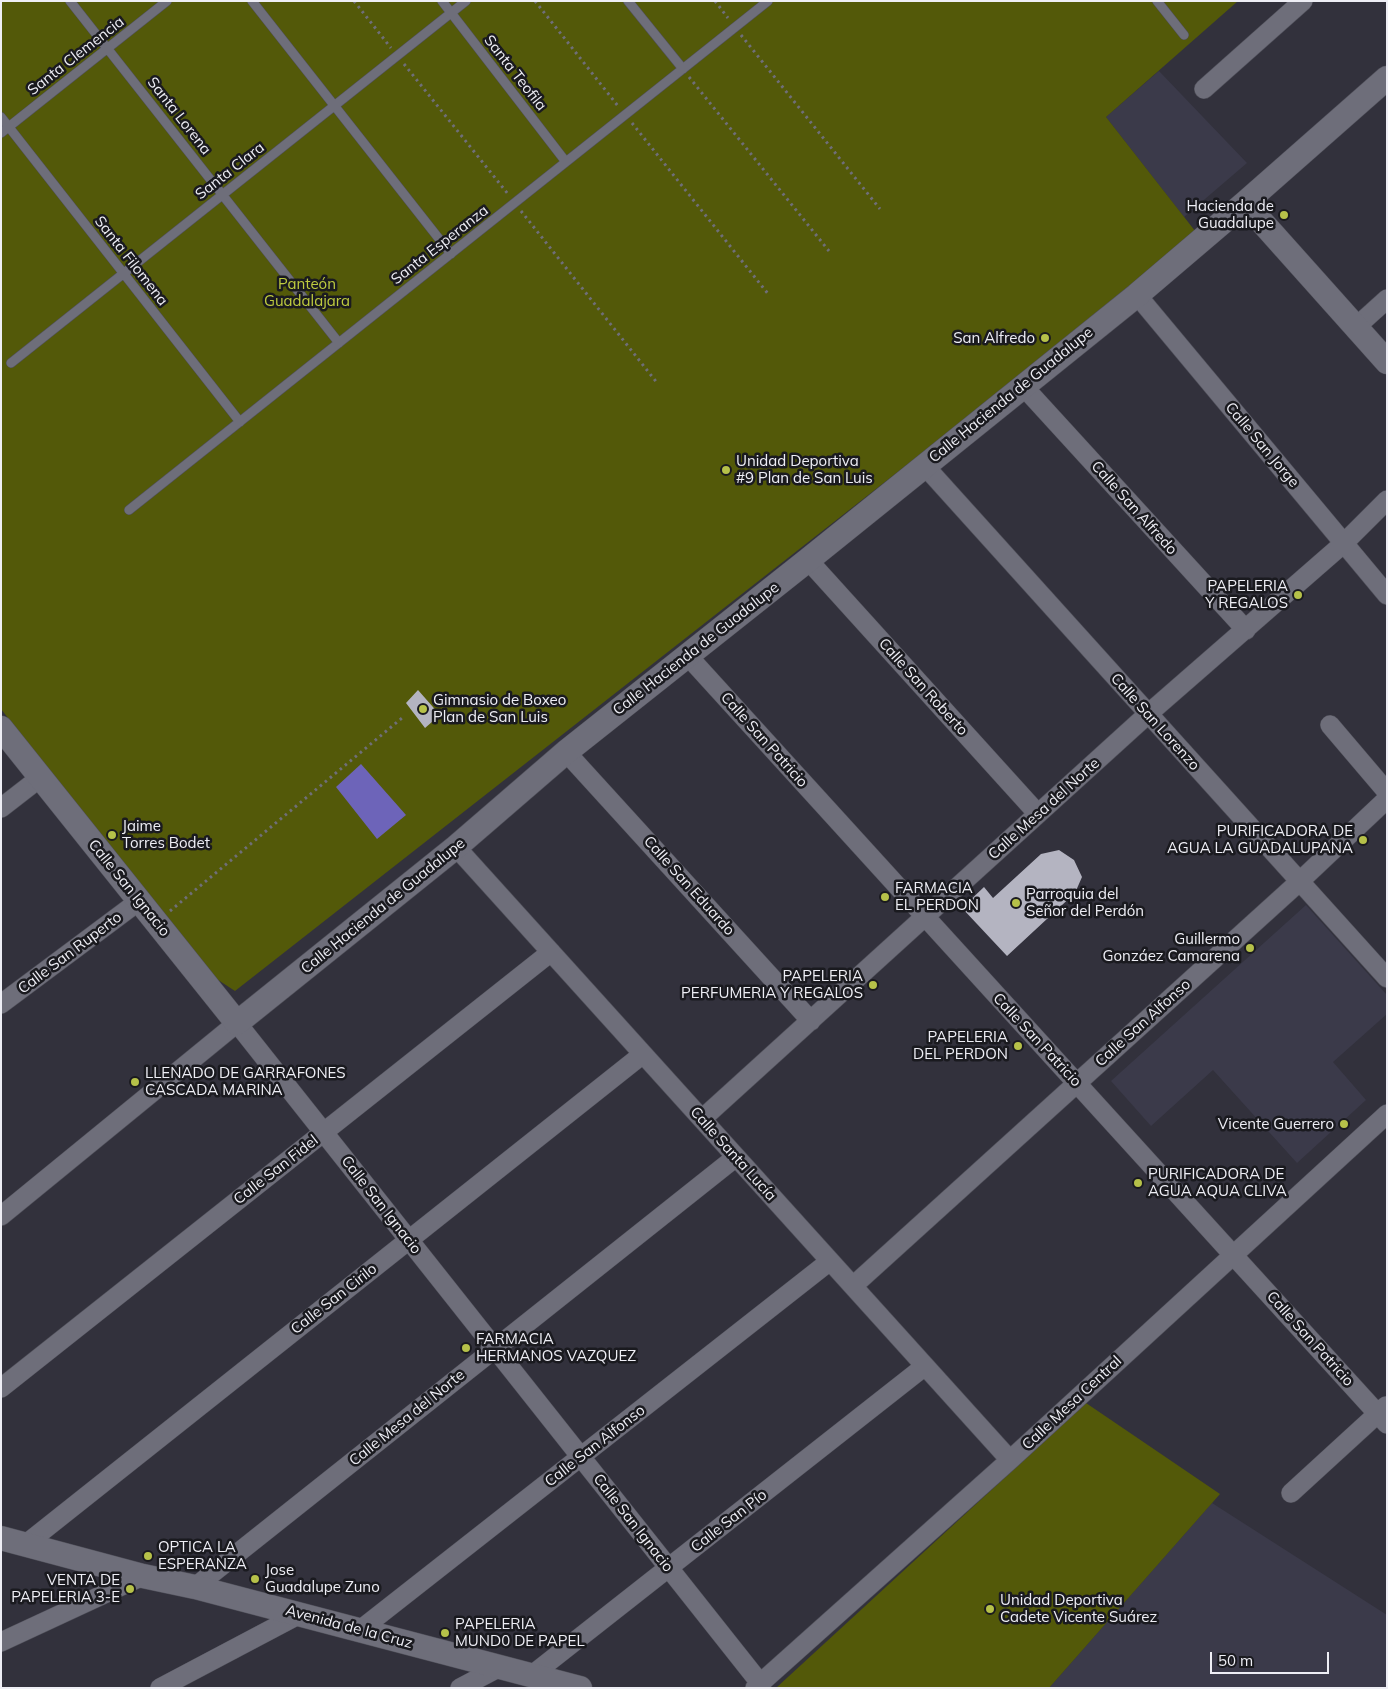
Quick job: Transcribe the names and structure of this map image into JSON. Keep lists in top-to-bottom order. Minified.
{"streets":{"street":["Calle Hacienda de Guadalupe","Calle San Jorge","Calle San Alfredo","Calle San Roberto","Calle San Lorenzo","Calle San Patricio","Calle Mesa del Norte","Calle San Eduardo","Calle San Ignacio","Calle San Ruperto","Calle San Alfonso","Calle Santa Lucía","Calle San Fidel","Calle San Cirilo","Calle Mesa Central","Calle San Pío","Avenida de la Cruz"],"lane":["Santa Clemencia","Santa Teofila","Santa Lorena","Santa Clara","Santa Esperanza","Santa Filomena"]},"crossings":[["Santa Clemencia","Santa Lorena"],["Santa Clemencia","Santa Filomena"],["Santa Teofila","Santa Clara"],["Santa Teofila","Santa Esperanza"],["Santa Lorena","Santa Clara"],["Santa Lorena","Santa Esperanza"],["Santa Clara","Santa Filomena"],["Santa Esperanza","Santa Filomena"],["Calle Hacienda de Guadalupe","Calle San Jorge"],["Calle Hacienda de Guadalupe","Calle San Alfredo"],["Calle Hacienda de Guadalupe","Calle San Roberto"],["Calle Hacienda de Guadalupe","Calle San Lorenzo"],["Calle Hacienda de Guadalupe","Calle San Patricio"],["Calle Hacienda de Guadalupe","Calle San Eduardo"],["Calle Hacienda de Guadalupe","Calle San Ignacio"],["Calle Hacienda de Guadalupe","Calle Santa Lucía"],["Calle San Jorge","Calle Mesa del Norte"],["Calle San Alfredo","Calle Mesa del Norte"],["Calle San Roberto","Calle Mesa del Norte"],["Calle San Lorenzo","Calle Mesa del Norte"],["Calle San Lorenzo","Calle San Alfonso"],["Calle San Patricio","Calle Mesa del Norte"],["Calle San Patricio","Calle San Alfonso"],["Calle San Patricio","Calle Mesa Central"],["Calle Mesa del Norte","Calle San Eduardo"],["Calle Mesa del Norte","Calle San Ignacio"],["Calle Mesa del Norte","Calle Santa Lucía"],["Calle Mesa del Norte","Avenida de la Cruz"],["Calle San Ignacio","Calle San Ruperto"],["Calle San Ignacio","Calle San Alfonso"],["Calle San Ignacio","Calle San Fidel"],["Calle San Ignacio","Calle San Cirilo"],["Calle San Ignacio","Calle Mesa Central"],["Calle San Ignacio","Calle San Pío"],["Calle San Alfonso","Calle Santa Lucía"],["Calle San Alfonso","Avenida de la Cruz"],["Calle Santa Lucía","Calle San Fidel"],["Calle Santa Lucía","Calle San Cirilo"],["Calle Santa Lucía","Calle Mesa Central"],["Calle Santa Lucía","Calle San Pío"],["Calle San Cirilo","Avenida de la Cruz"],["Calle San Pío","Avenida de la Cruz"]],"parks":["Panteón Guadalajara"],"places":["Hacienda de Guadalupe","San Alfredo","Unidad Deportiva #9 Plan de San Luis","PAPELERIA Y REGALOS","Gimnasio de Boxeo Plan de San Luis","Jaime Torres Bodet","PURIFICADORA DE AGUA LA GUADALUPANA","FARMACIA EL PERDON","Parroquia del Señor del Perdón","Guillermo Gonzáez Camarena","PAPELERIA PERFUMERIA Y REGALOS","PAPELERIA DEL PERDON","LLENADO DE GARRAFONES CASCADA MARINA","Vicente Guerrero","PURIFICADORA DE AGUA AQUA CLIVA","FARMACIA HERMANOS VAZQUEZ","OPTICA LA ESPERANZA","Jose Guadalupe Zuno","VENTA DE PAPELERIA 3-E","Unidad Deportiva Cadete Vicente Suárez","PAPELERIA MUND0 DE PAPEL"],"scale_bar":"50 m"}
